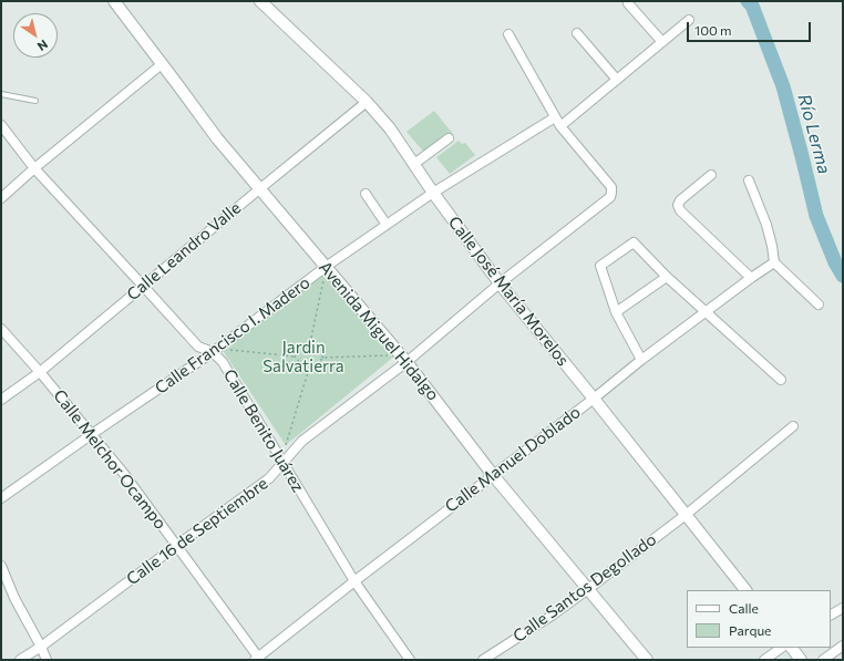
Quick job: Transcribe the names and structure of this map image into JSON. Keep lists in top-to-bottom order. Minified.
{"streets":{"street":["Calle Leandro Valle","Calle José María Morelos","Avenida Miguel Hidalgo","Calle Francisco I. Madero","Calle Benito Juárez","Calle Melchor Ocampo","Calle Manuel Doblado","Calle 16 de Septiembre","Calle Santos Degollado"]},"crossings":[["Calle Leandro Valle","Calle José María Morelos"],["Calle Leandro Valle","Avenida Miguel Hidalgo"],["Calle Leandro Valle","Calle Benito Juárez"],["Calle Leandro Valle","Calle Melchor Ocampo"],["Calle José María Morelos","Calle Francisco I. Madero"],["Calle José María Morelos","Calle Manuel Doblado"],["Calle José María Morelos","Calle 16 de Septiembre"],["Calle José María Morelos","Calle Santos Degollado"],["Avenida Miguel Hidalgo","Calle Francisco I. Madero"],["Avenida Miguel Hidalgo","Calle Manuel Doblado"],["Avenida Miguel Hidalgo","Calle 16 de Septiembre"],["Avenida Miguel Hidalgo","Calle Santos Degollado"],["Calle Francisco I. Madero","Calle Benito Juárez"],["Calle Francisco I. Madero","Calle Melchor Ocampo"],["Calle Benito Juárez","Calle Manuel Doblado"],["Calle Benito Juárez","Calle 16 de Septiembre"],["Calle Melchor Ocampo","Calle Manuel Doblado"],["Calle Melchor Ocampo","Calle 16 de Septiembre"]],"water":["Río Lerma"],"parks":["Jardin Salvatierra"],"legend":["Calle","Parque"],"scale_bar":"100 m","north":"bottom right"}
